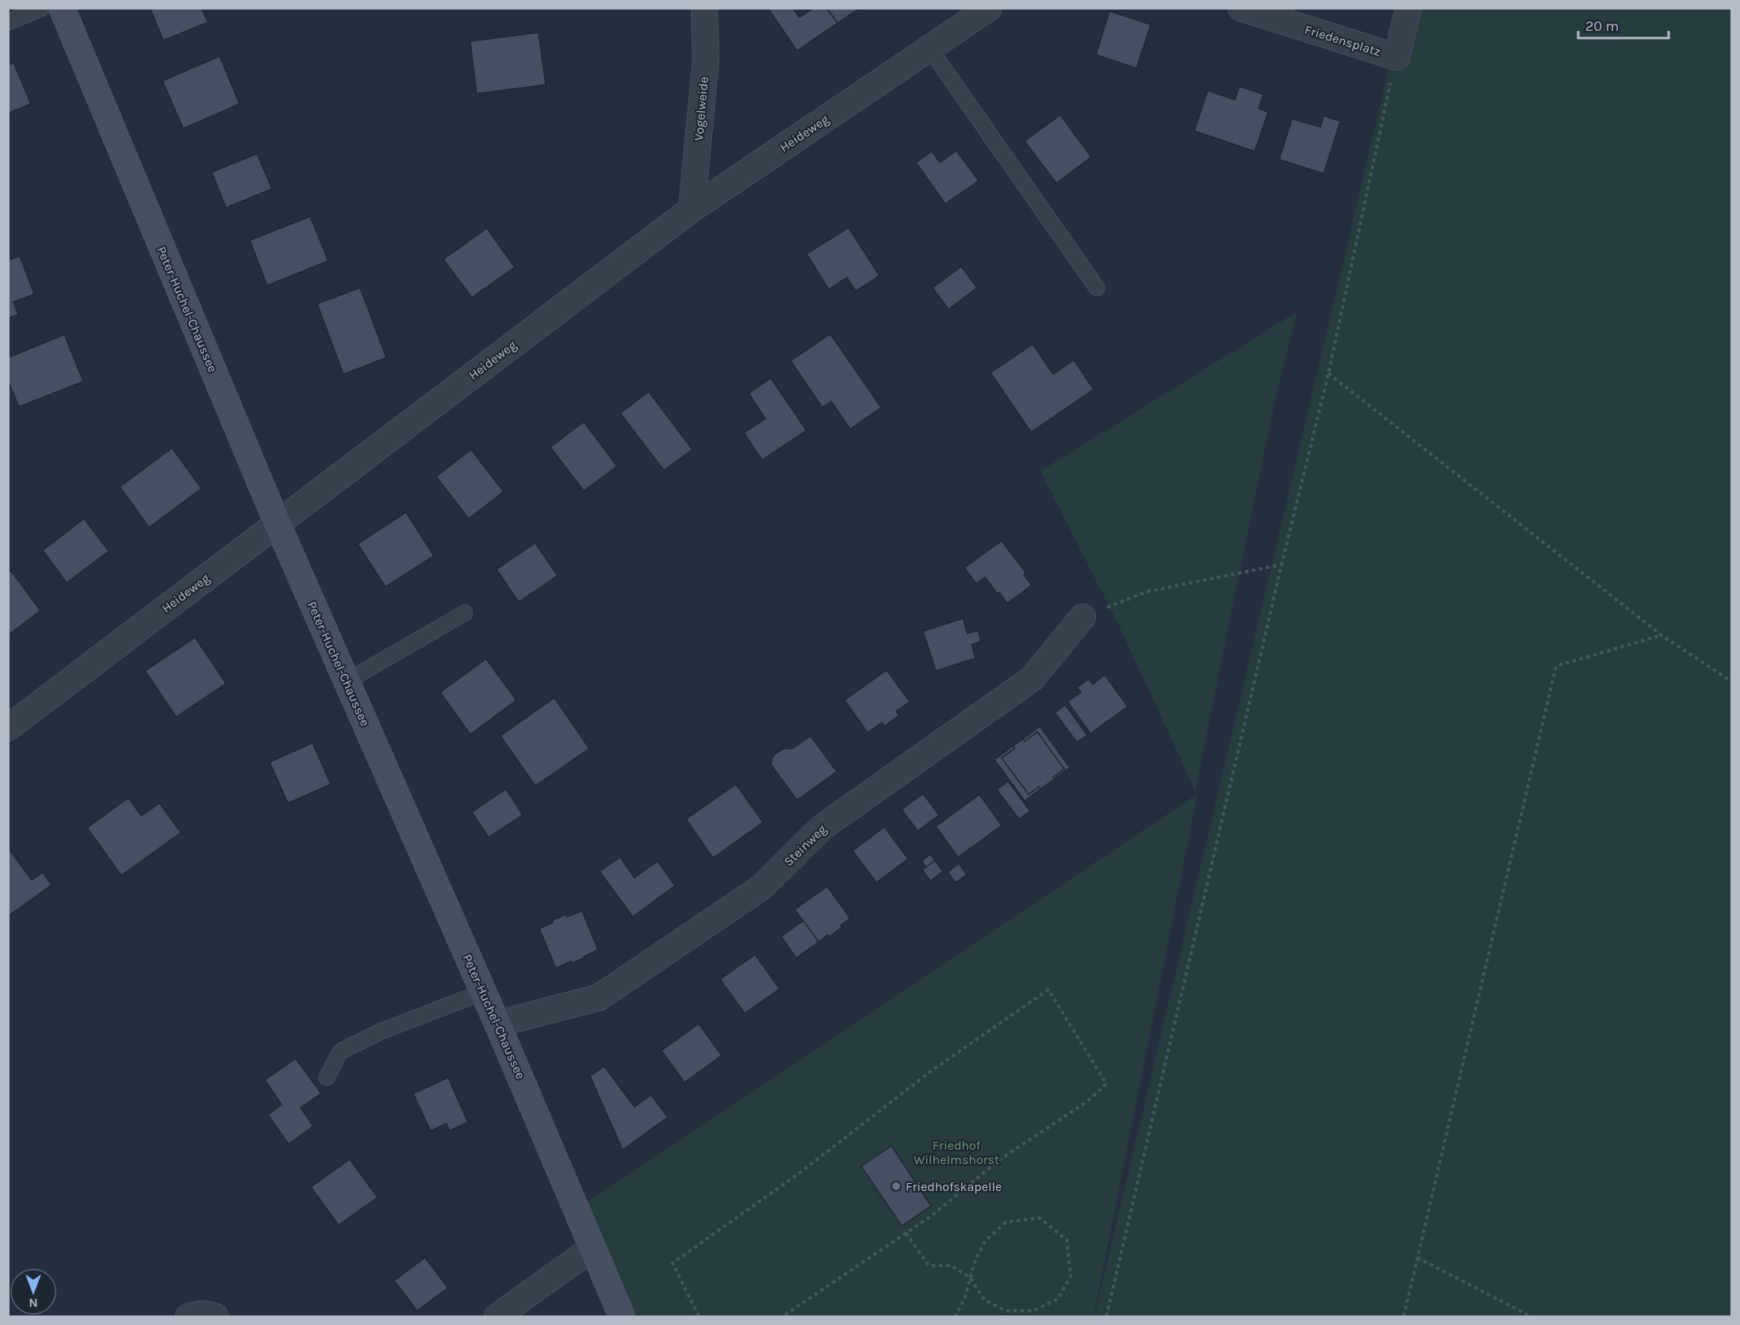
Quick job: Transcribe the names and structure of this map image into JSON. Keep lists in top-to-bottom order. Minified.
{"streets":{"street":["Friedensplatz","Vogelweide","Heideweg","Peter-Huchel-Chaussee","Steinweg"]},"crossings":[["Vogelweide","Heideweg"],["Heideweg","Peter-Huchel-Chaussee"],["Peter-Huchel-Chaussee","Steinweg"]],"parks":["Friedhof Wilhelmshorst"],"places":["Friedhofskapelle"],"scale_bar":"20 m","north":"bottom"}
